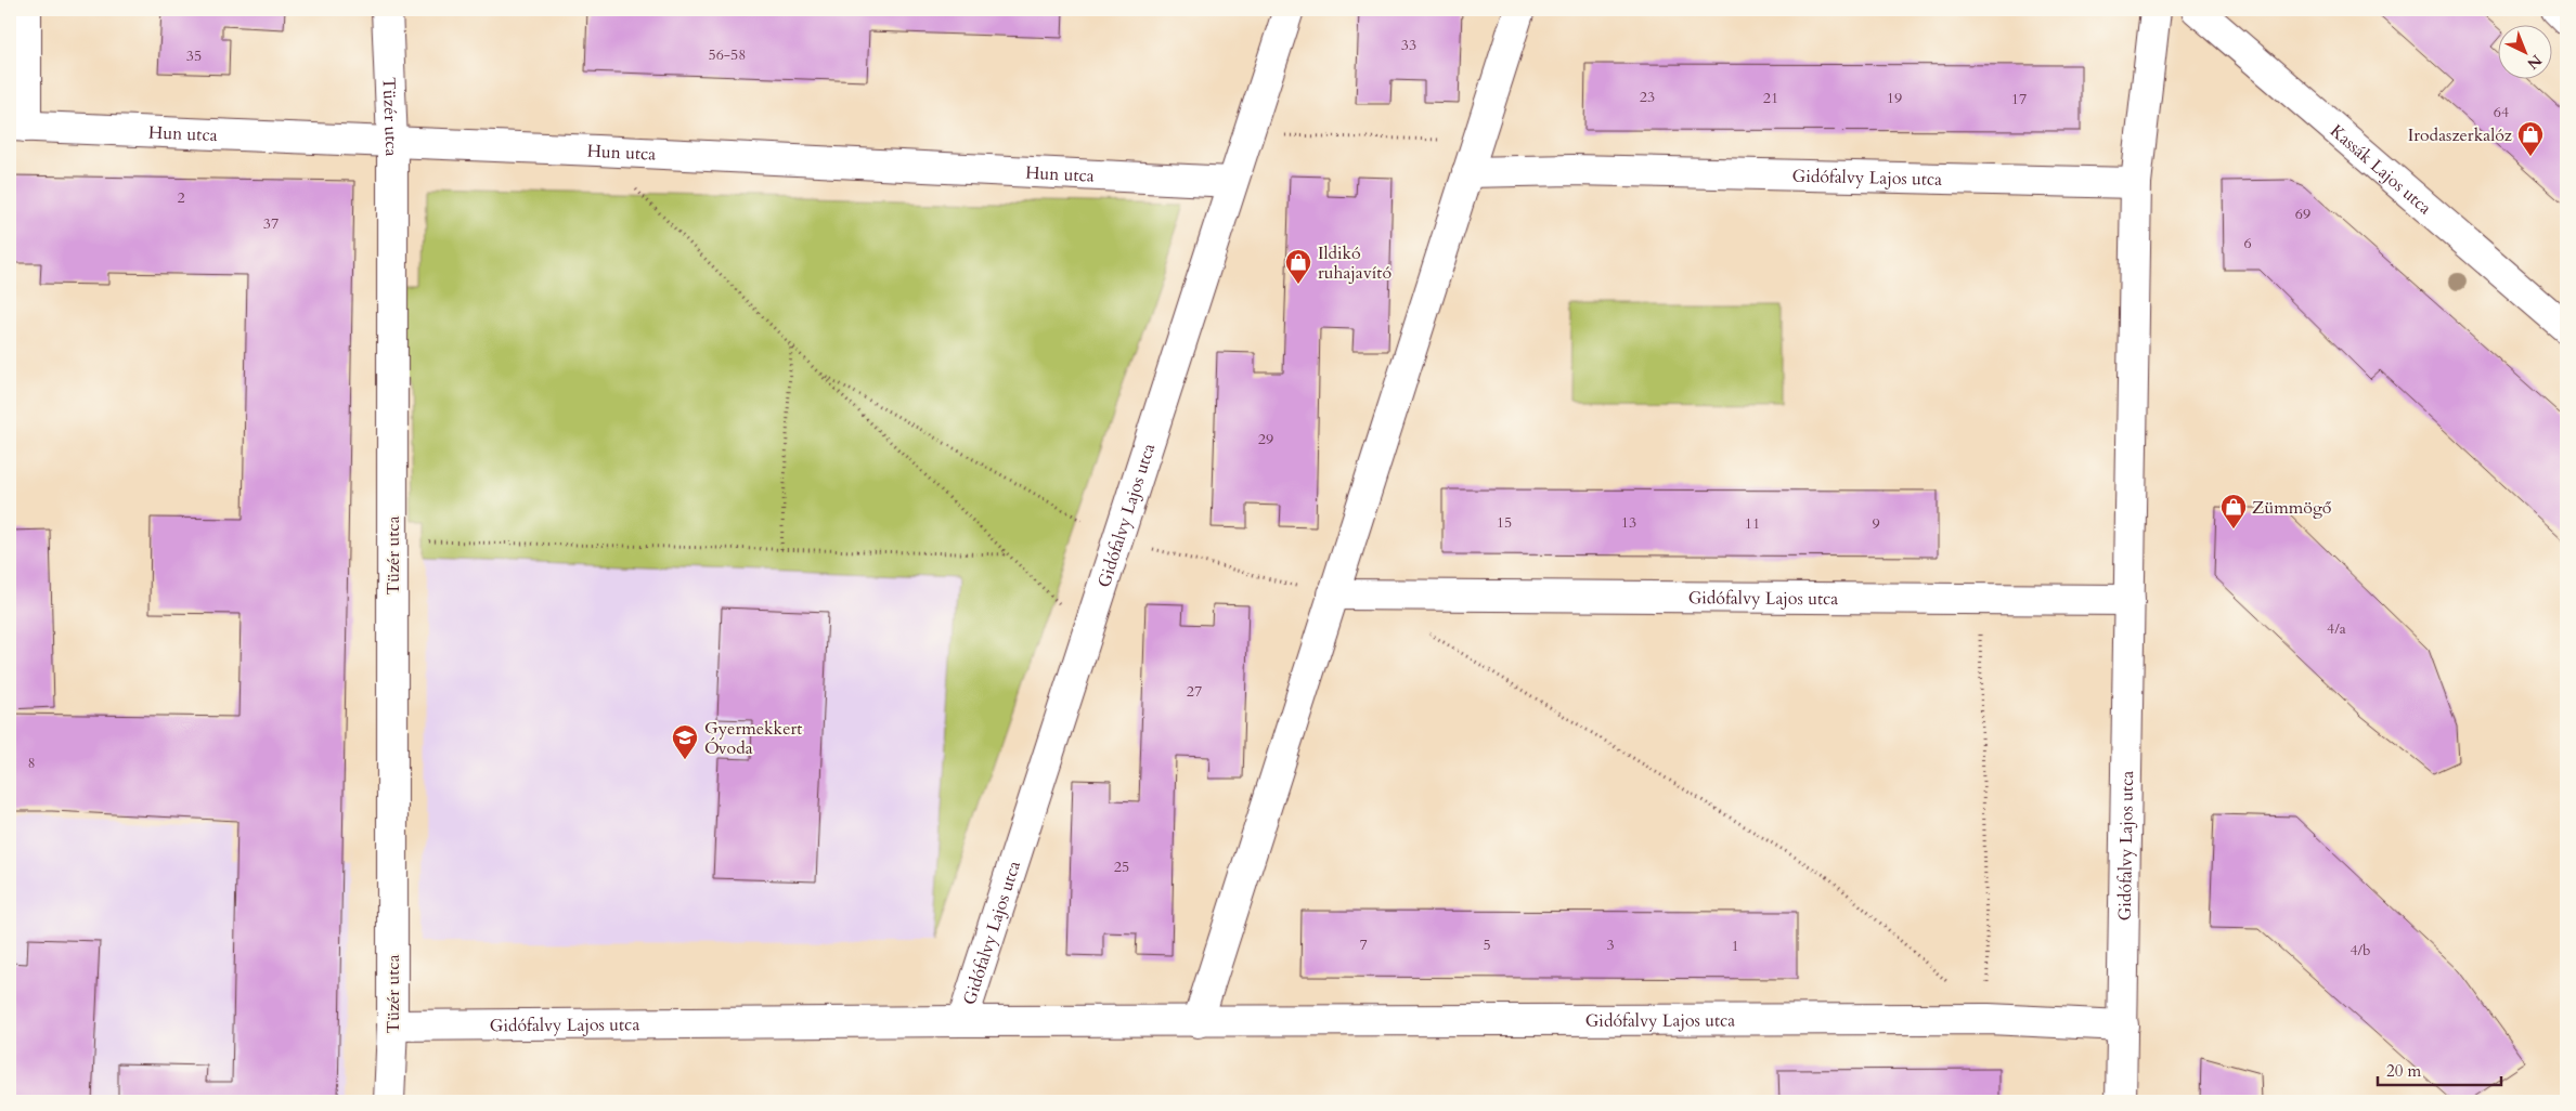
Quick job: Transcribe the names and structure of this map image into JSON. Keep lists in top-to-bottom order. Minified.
{"streets":{"street":["Tüzér utca","Hun utca","Kassák Lajos utca","Gidófalvy Lajos utca"]},"crossings":[["Tüzér utca","Hun utca"],["Tüzér utca","Gidófalvy Lajos utca"],["Hun utca","Gidófalvy Lajos utca"]],"places":{"shop":["Irodaszerkalóz","Ildikó ruhajavító","Zümmögő"],"school or university":["Gyermekkert Óvoda"]},"house_numbers":["33","56-58","35","23","21","19","17","64","2","69","37","6","29","15","13","11","9","4/a","27","8","25","7","5","3","1","4/b"],"scale_bar":"20 m","north":"bottom right"}
